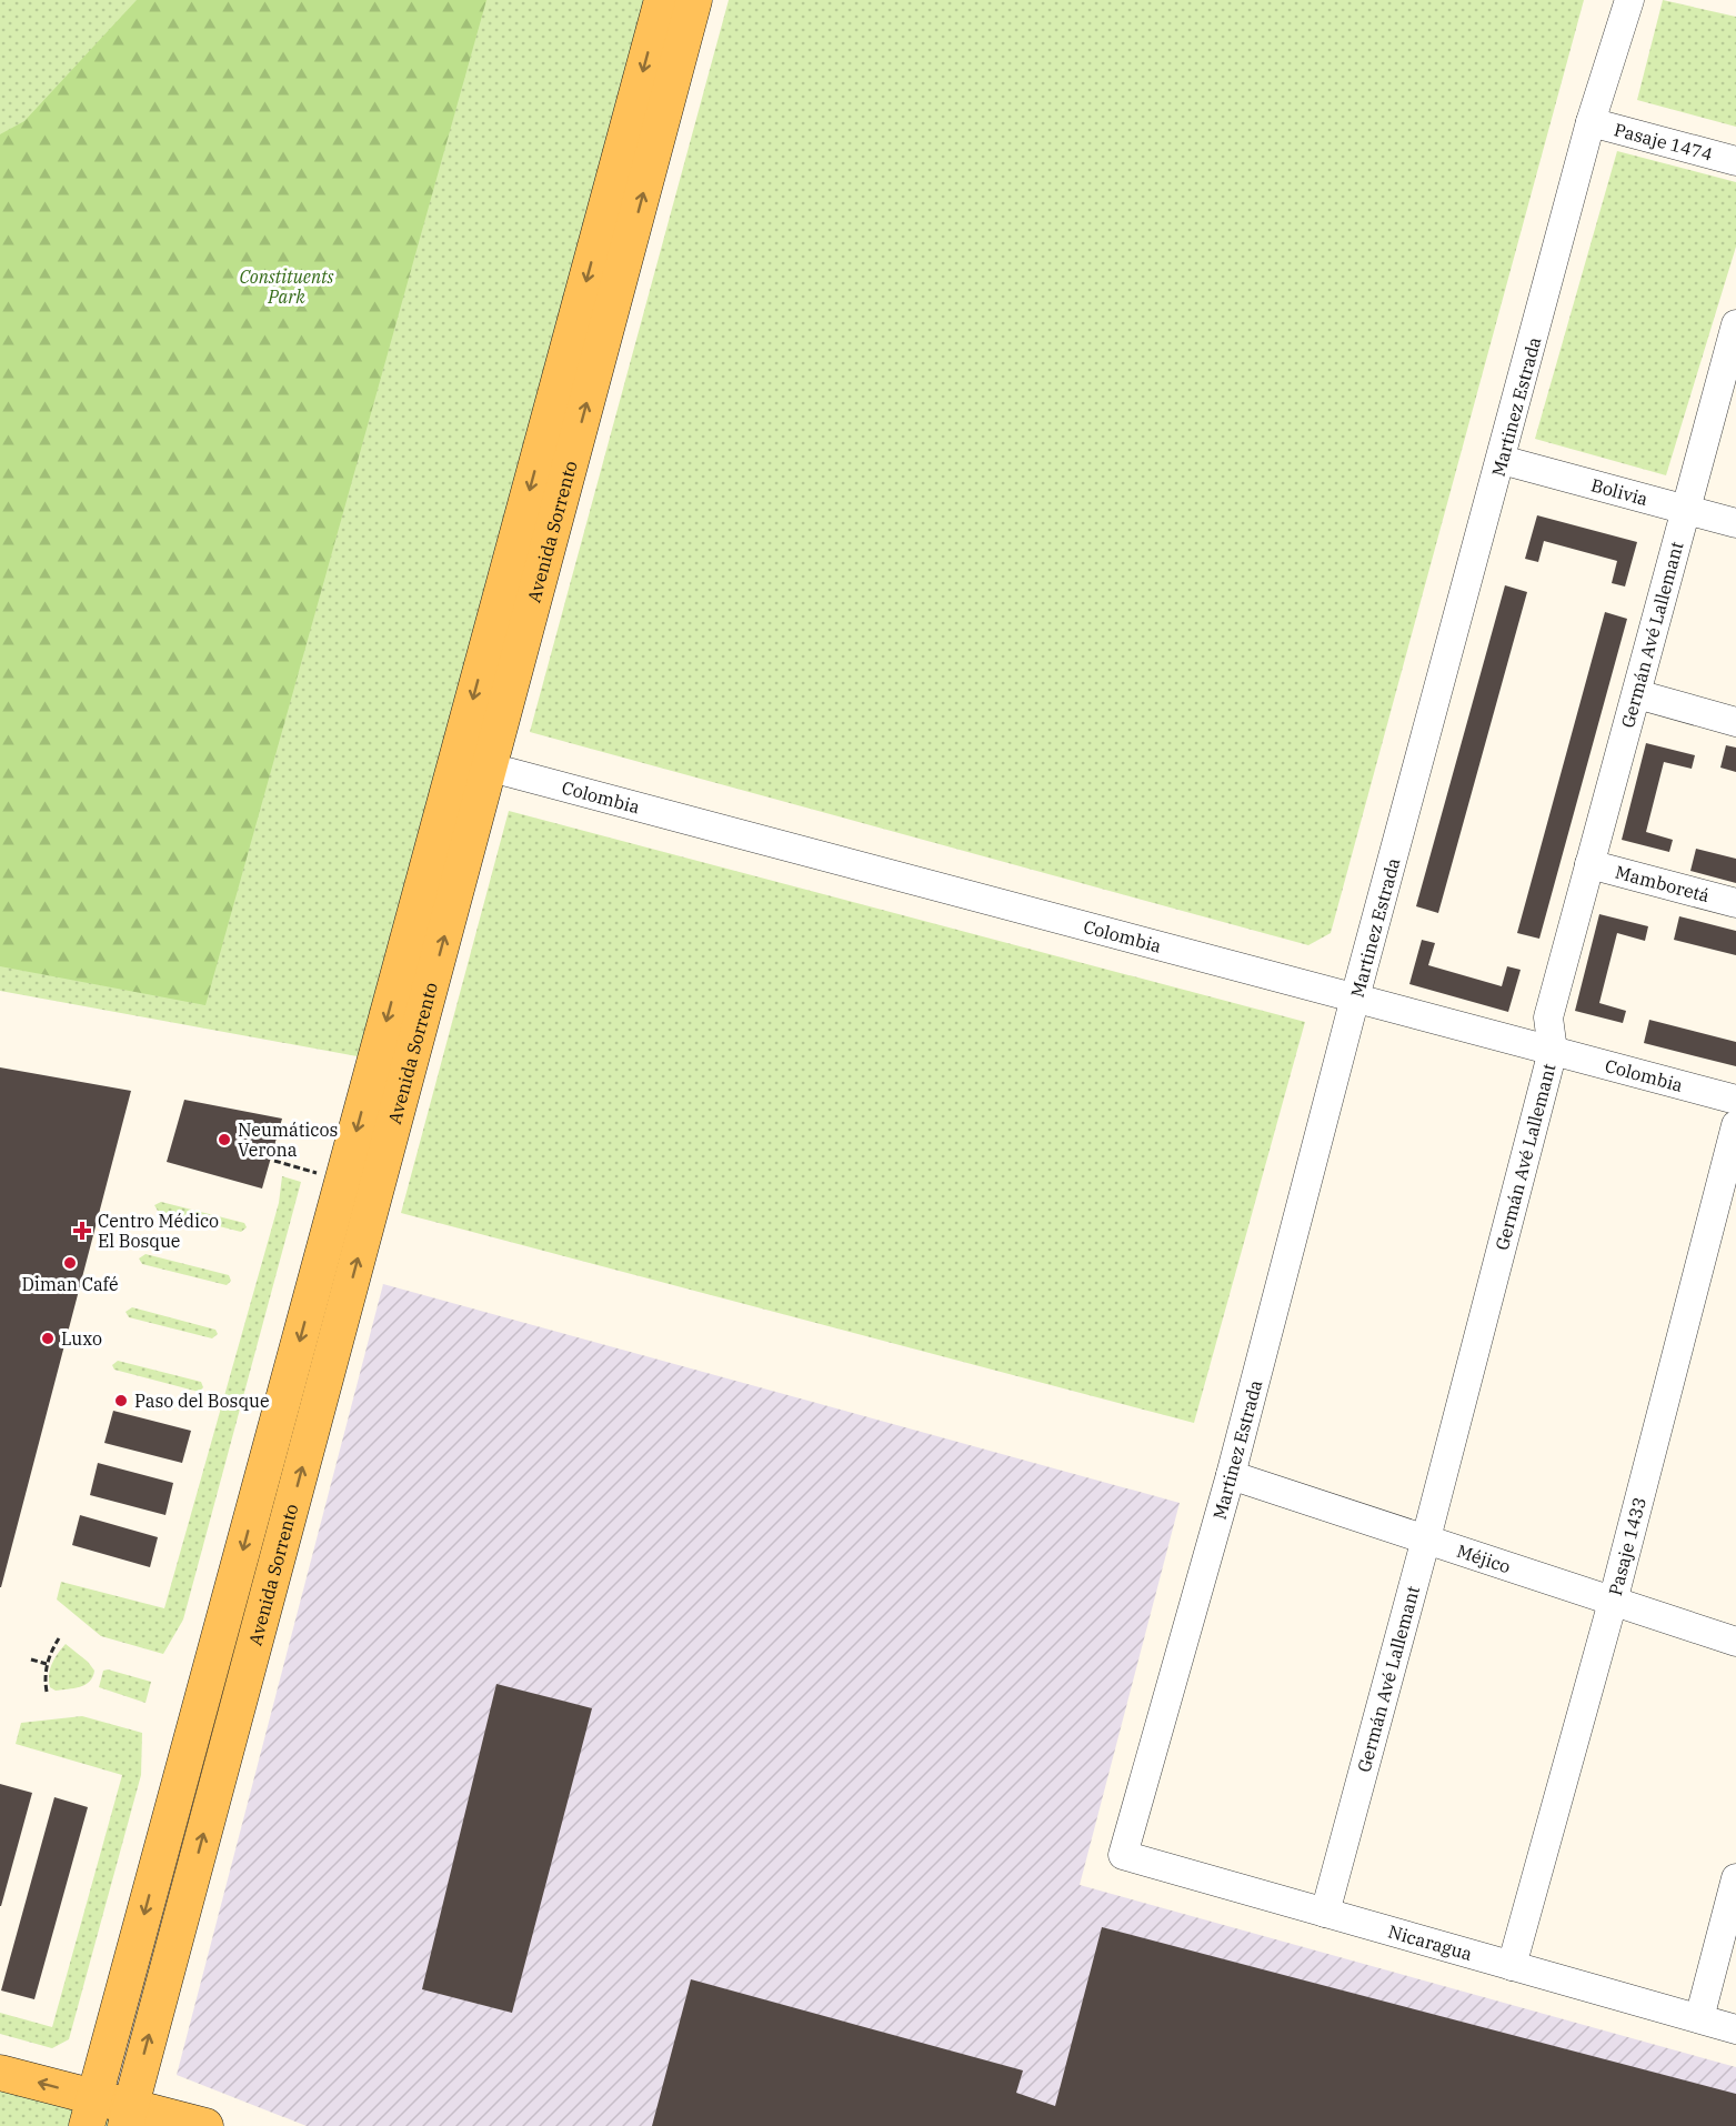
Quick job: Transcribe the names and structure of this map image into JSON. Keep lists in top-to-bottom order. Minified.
{"streets":{"main road":["Avenida Sorrento"],"street":["Pasaje 1474","Martinez Estrada","Bolivia","Germán Avé Lallemant","Colombia","Mamboretá","Pasaje 1433","Méjico","Nicaragua"]},"crossings":[["Pasaje 1474","Martinez Estrada"],["Martinez Estrada","Bolivia"],["Martinez Estrada","Colombia"],["Martinez Estrada","Méjico"],["Martinez Estrada","Nicaragua"],["Bolivia","Germán Avé Lallemant"],["Germán Avé Lallemant","Colombia"],["Germán Avé Lallemant","Mamboretá"],["Germán Avé Lallemant","Méjico"],["Germán Avé Lallemant","Nicaragua"],["Pasaje 1433","Méjico"],["Pasaje 1433","Nicaragua"]],"parks":["Constituents Park"],"places":{"other":["Neumáticos Verona","Diman Café","Luxo","Paso del Bosque"],"health":["Centro Médico El Bosque"]}}
